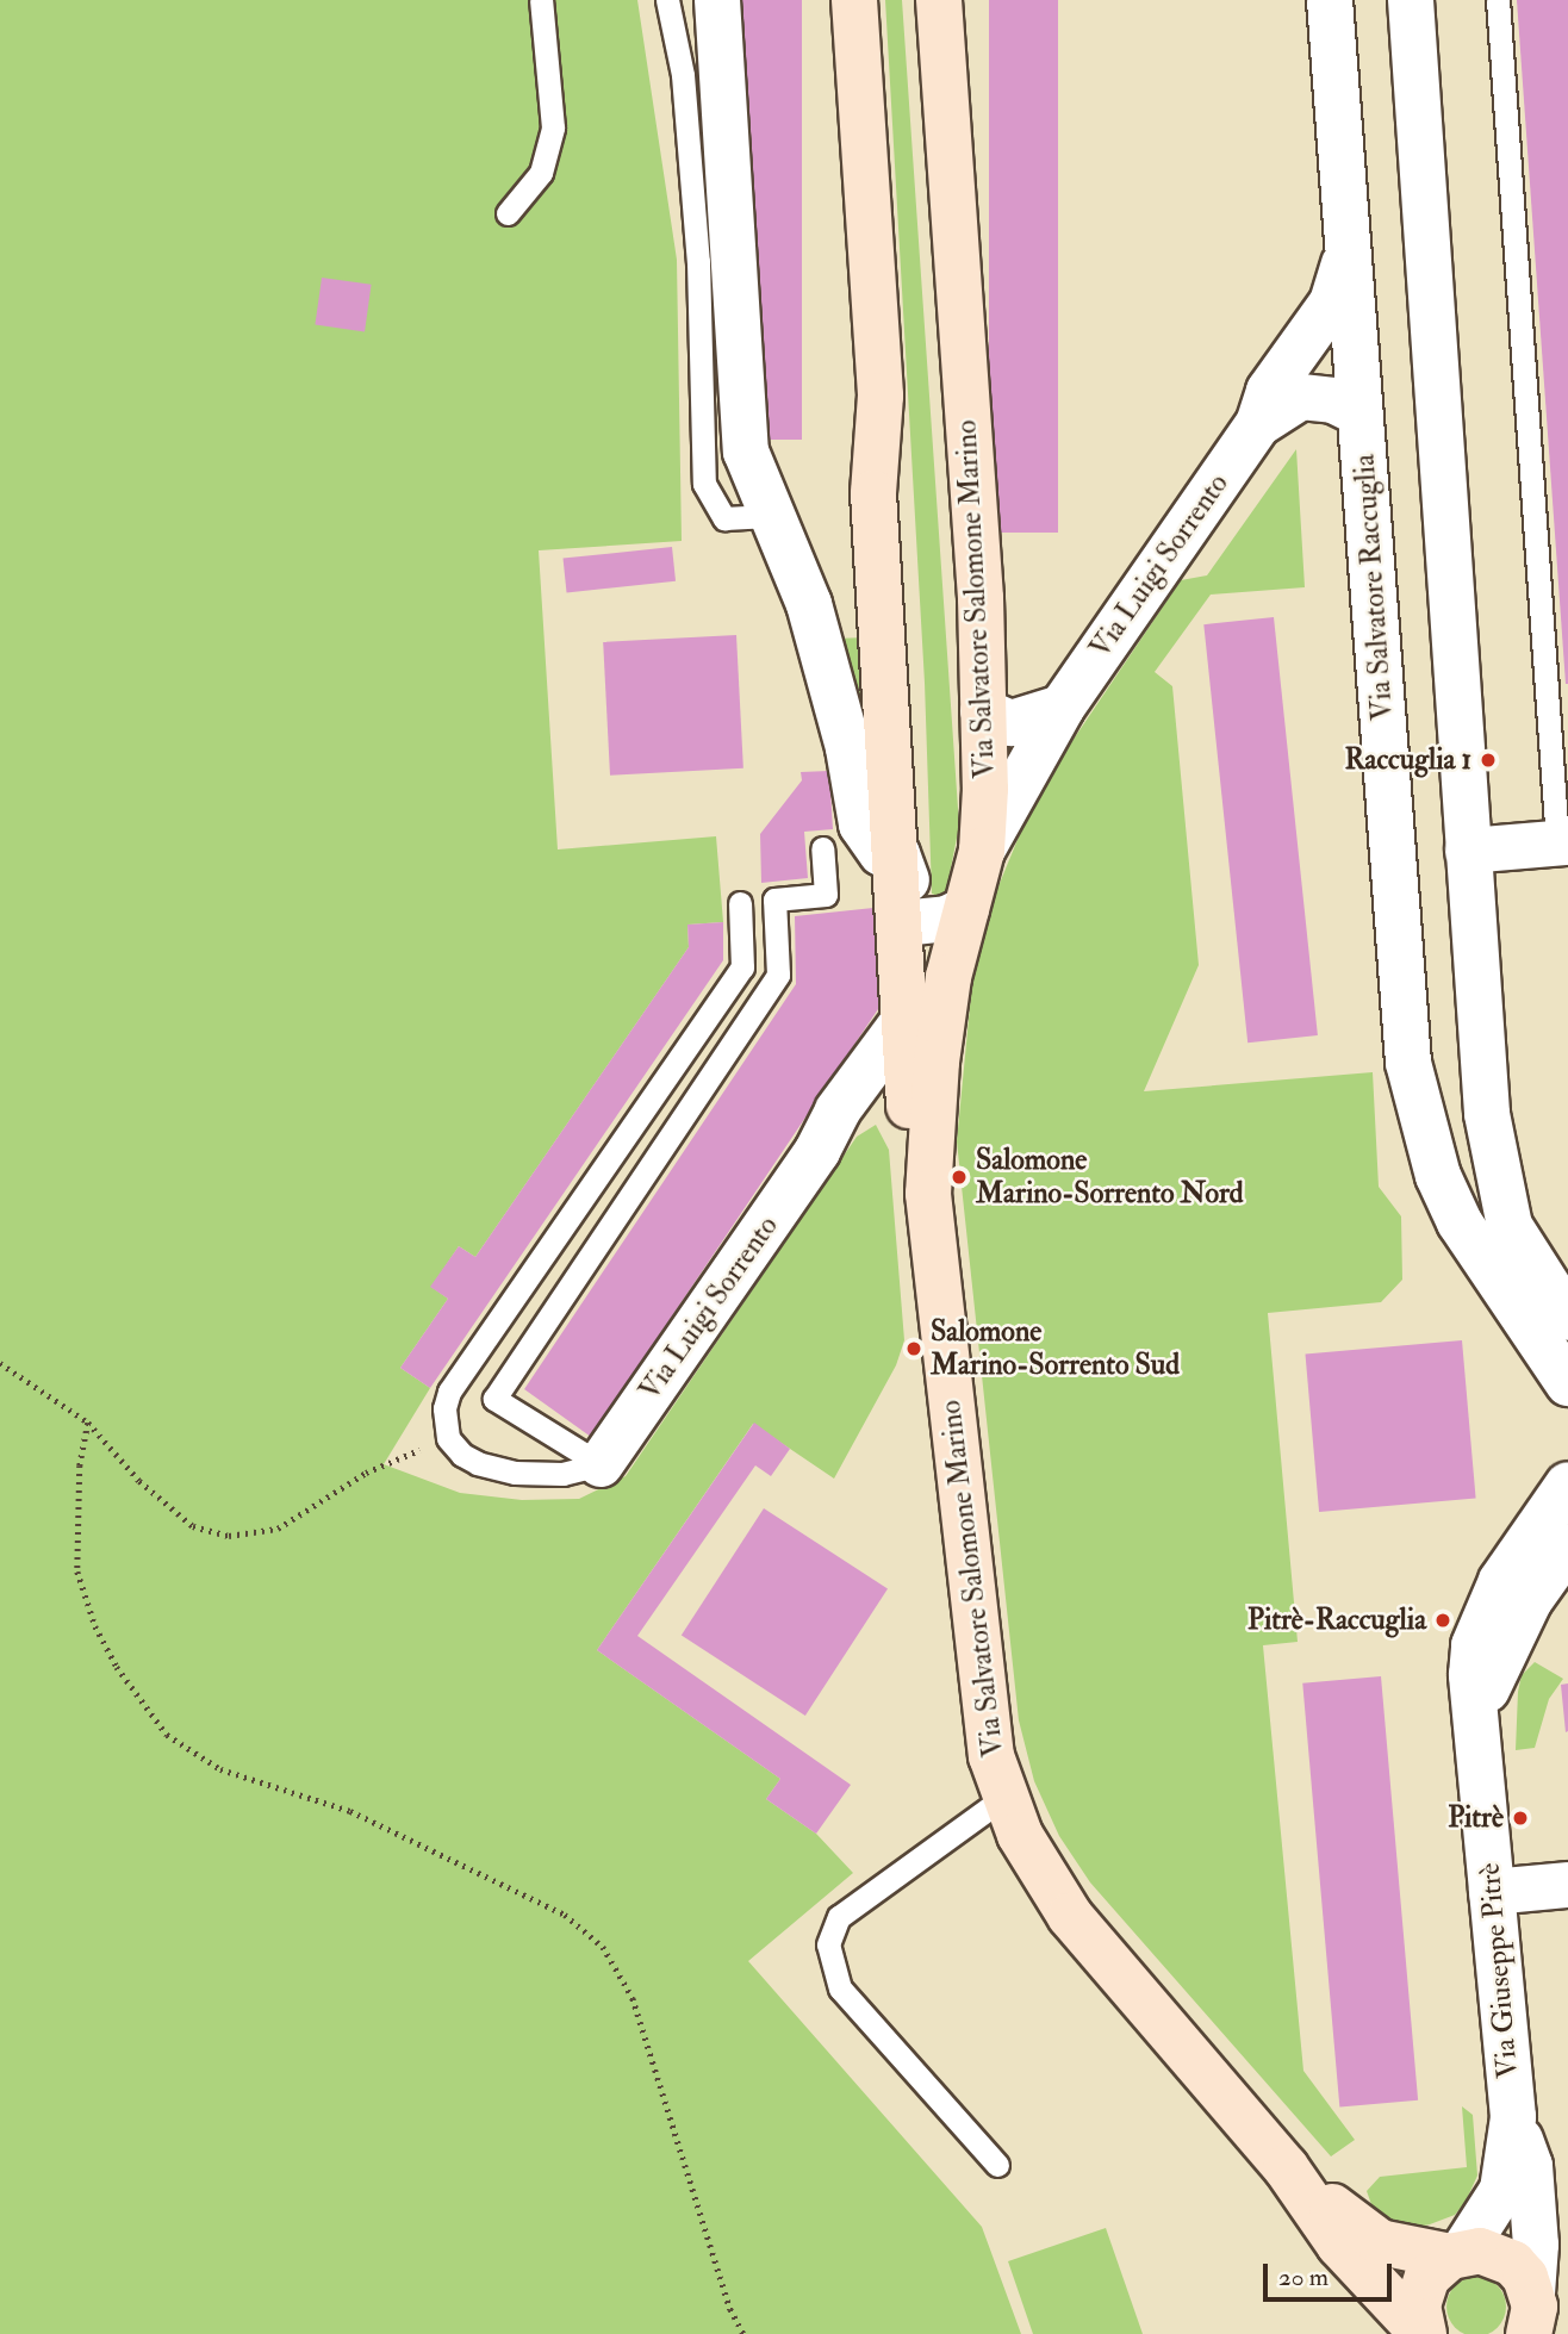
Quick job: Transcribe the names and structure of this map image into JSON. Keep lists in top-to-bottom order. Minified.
{"streets":{"street":["Via Luigi Sorrento","Via Salvatore Raccuglia","Via Salvatore Salomone Marino","Via Giuseppe Pitrè"]},"crossings":[["Via Luigi Sorrento","Via Salvatore Salomone Marino"]],"places":["Raccuglia 1","Salomone Marino-Sorrento Nord","Salomone Marino-Sorrento Sud","Pitrè-Raccuglia","Pitrè"],"scale_bar":"20 m"}
